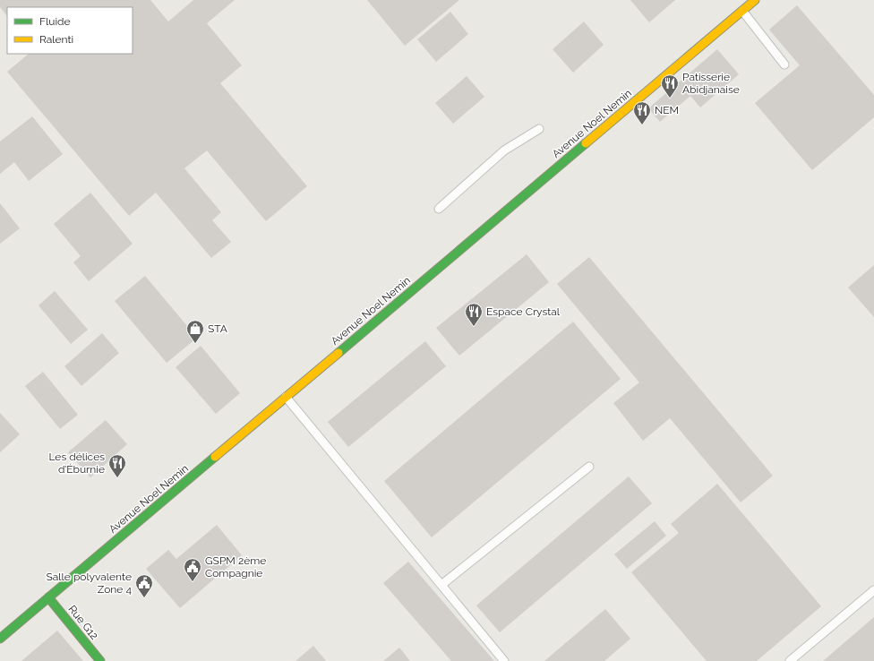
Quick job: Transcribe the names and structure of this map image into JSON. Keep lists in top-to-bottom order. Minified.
{"streets":{"street":["Avenue Noel Nemin","Rue G12"]},"crossings":[["Avenue Noel Nemin","Rue G12"]],"places":{"restaurant":["Patisserie Abidjanaise","NEM","Espace Crystal","Les délices d’Éburnie"],"shop":["STA"],"public building":["GSPM 2ème Compagnie","Salle polyvalente Zone 4"]},"legend":["Fluide","Ralenti"]}
